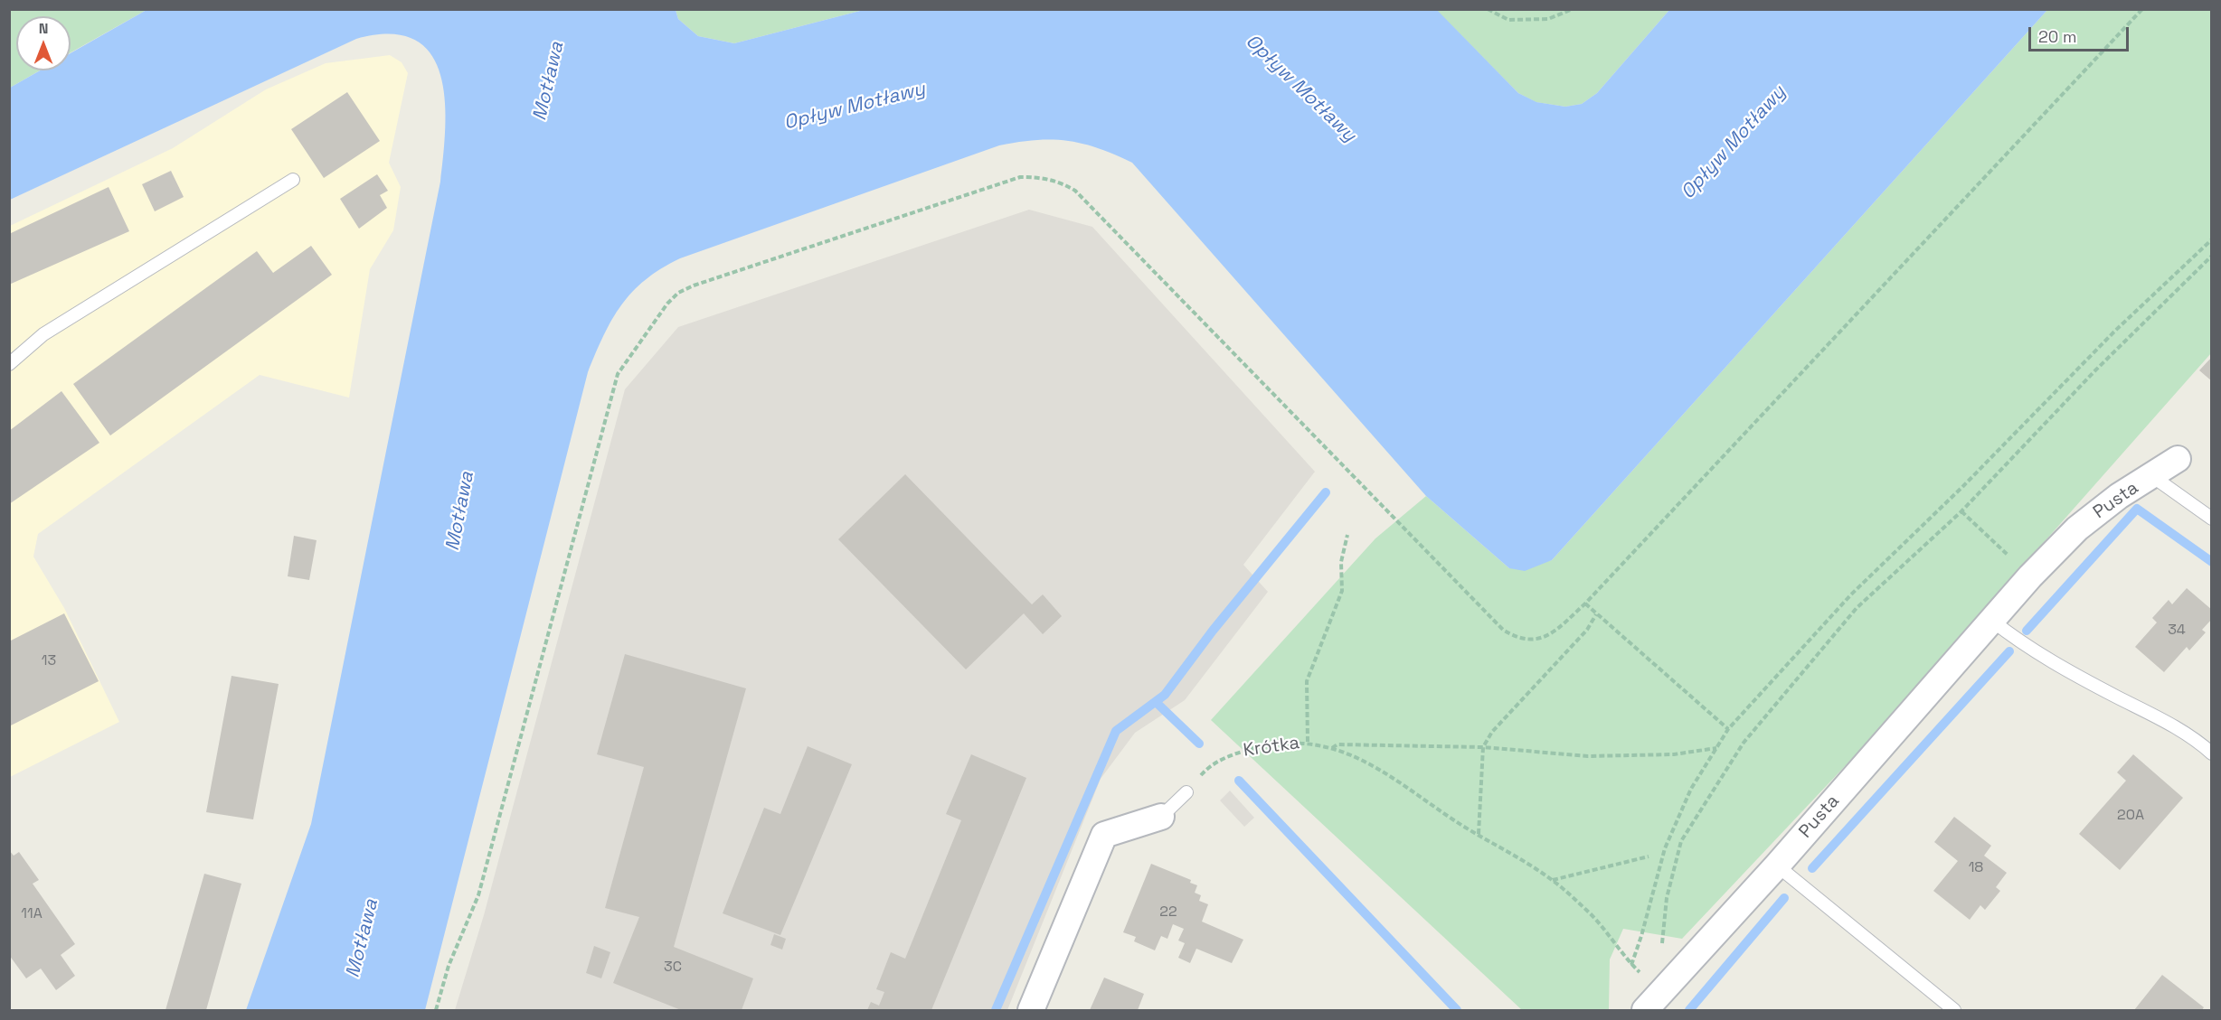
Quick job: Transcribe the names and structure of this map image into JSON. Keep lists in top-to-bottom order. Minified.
{"streets":{"street":["Pusta"],"path":["Krótka"]},"crossings":[["Pusta","Krótka"]],"water":["Motława","Opływ Motławy"],"house_numbers":["34","13","20A","18","22","11A","3C"],"scale_bar":"20 m","north":"top"}
